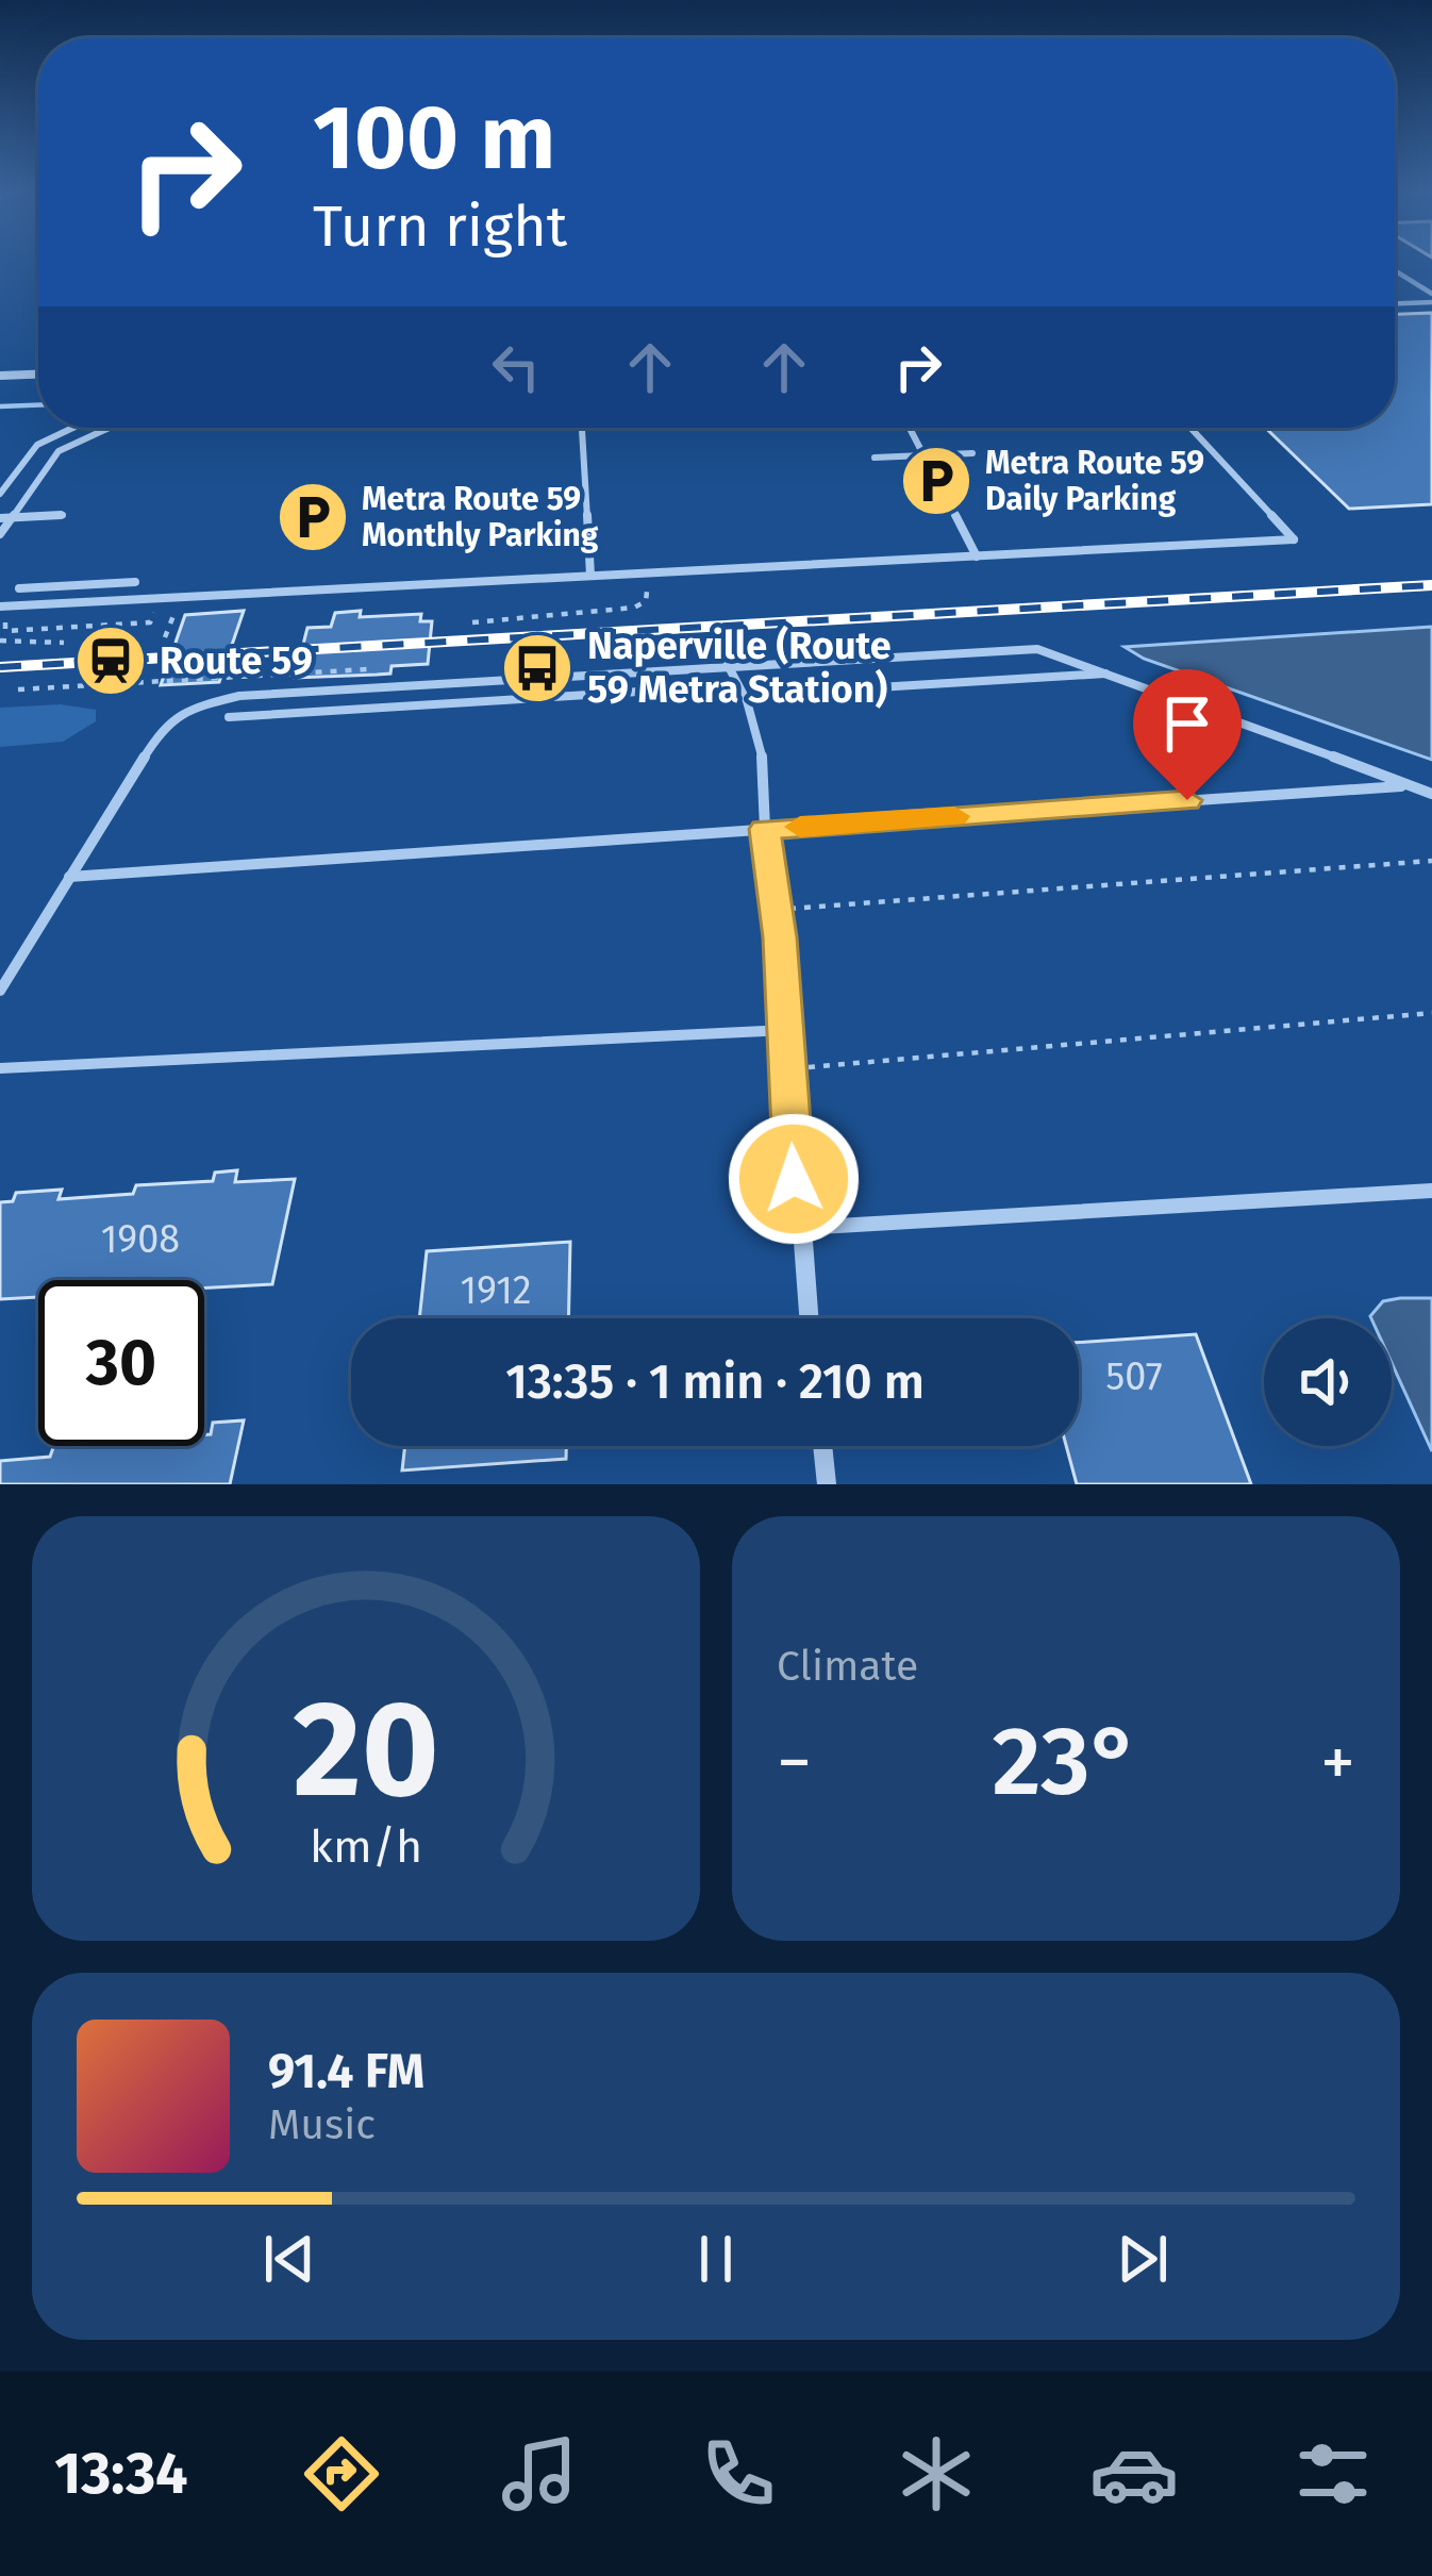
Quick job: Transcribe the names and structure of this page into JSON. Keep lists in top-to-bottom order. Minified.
{"places":{"parking":["Metra Route 59 Daily Parking","Metra Route 59 Monthly Parking"],"station":["Route 59"],"bus stop":["Naperville (Route 59 Metra Station)"]},"house_numbers":["1908","1912","507"],"page":{"turn":["100 m","Turn right"],"limit":"30","trip":"13:35 · 1 min · 210 m","tile":"Climate","heat":["−","23°","+"],"song":["91.4 FM","Music"],"tabs":"13:34","gauge":["20","km/h"]}}
